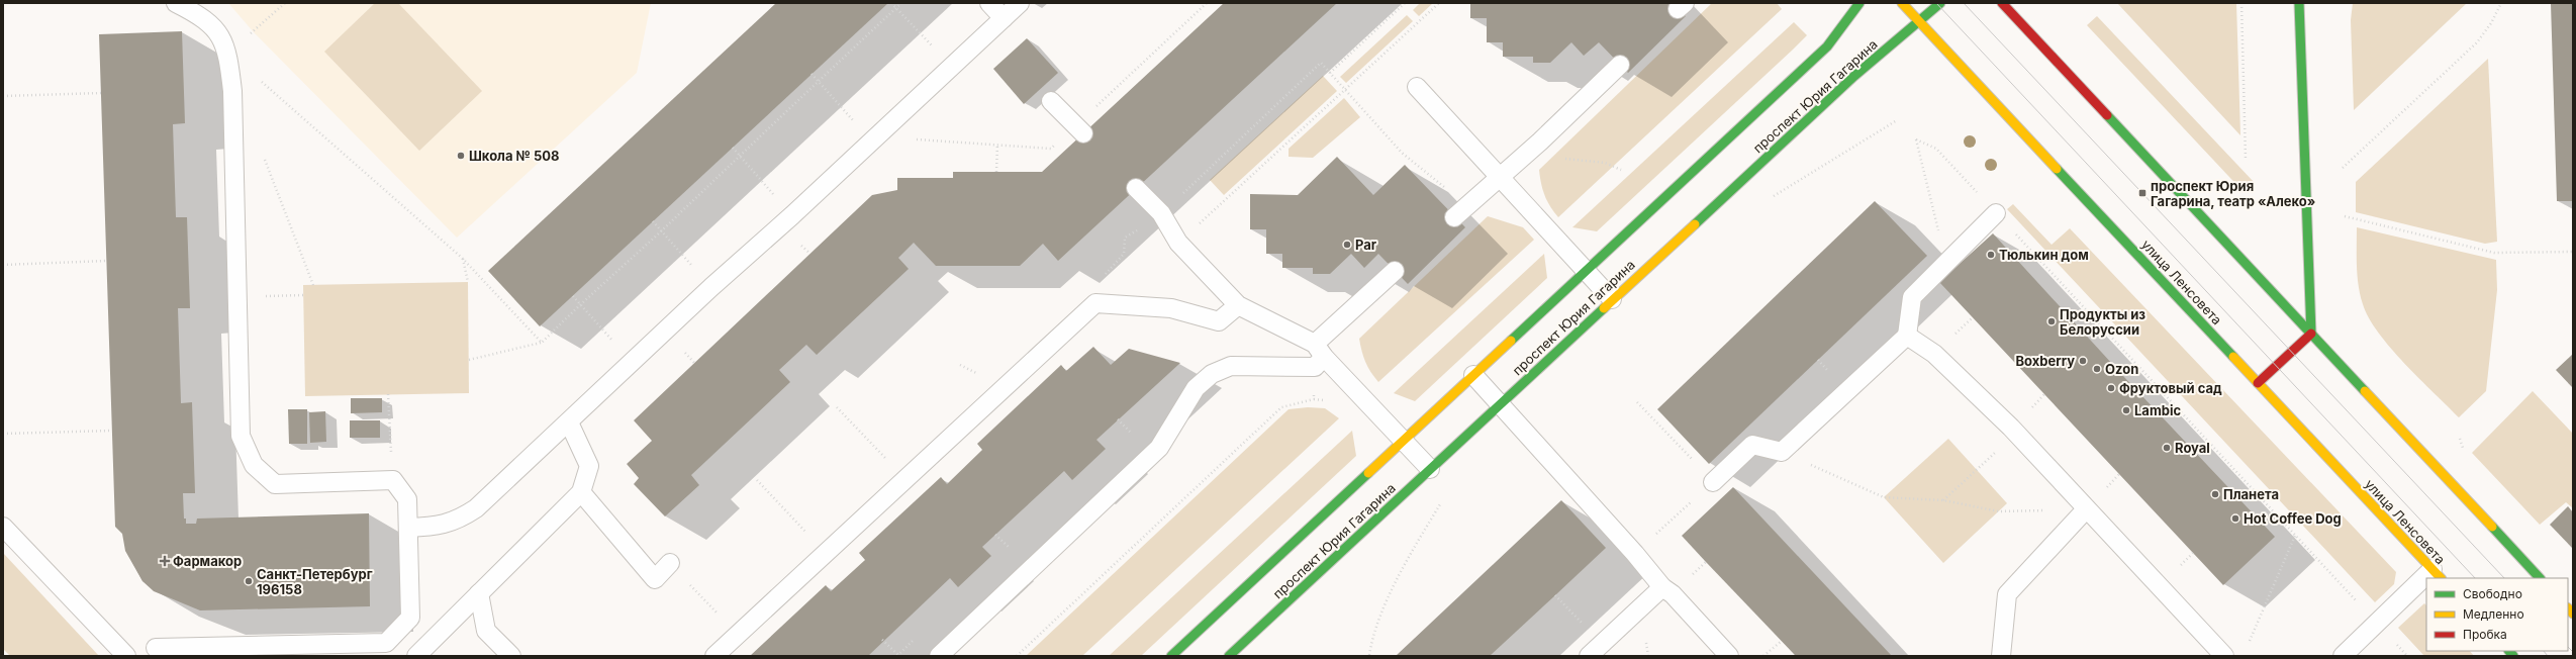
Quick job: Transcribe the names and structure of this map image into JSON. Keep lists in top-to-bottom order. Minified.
{"streets":{"street":["проспект Юрия Гагарина","улица Ленсовета"]},"crossings":[["проспект Юрия Гагарина","улица Ленсовета"]],"places":{"other":["Школа № 508","Par","Тюлькин дом","Продукты из Белоруссии","Boxberry","Ozon","Фруктовый сад","Lambic","Royal","Планета","Hot Coffee Dog","Санкт-Петербург 196158"],"transit":["проспект Юрия Гагарина, театр «Алеко»"],"health":["Фармакор"]},"legend":["Свободно","Медленно","Пробка"]}
